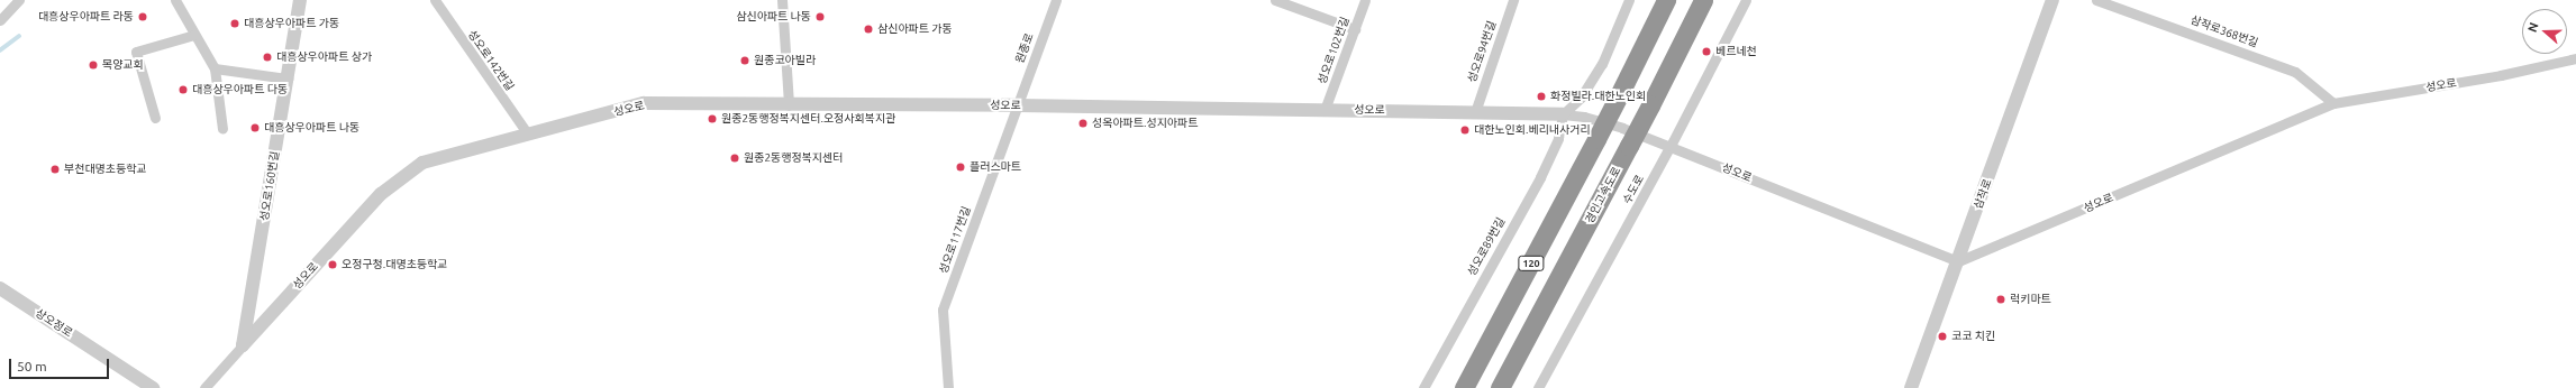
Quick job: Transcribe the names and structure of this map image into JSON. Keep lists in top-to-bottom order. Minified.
{"streets":{"highway":["경인고속도로","120"],"street":["삼작로368번길","원종로","성오로102번길","성오로94번길","성오로142번길","성오로","성오로160번길","수도로","삼작로","성오로117번길","성오로89번길","상오정로"]},"crossings":[["삼작로368번길","성오로"],["원종로","성오로"],["원종로","성오로117번길"],["성오로102번길","성오로"],["성오로94번길","성오로"],["성오로142번길","성오로"],["성오로","성오로160번길"],["성오로","수도로"],["성오로","삼작로"],["성오로","성오로117번길"],["성오로","성오로89번길"]],"places":["대흥상우아파트 라동","삼신아파트 나동","대흥상우아파트 가동","삼신아파트 가동","베르네천","대흥상우아파트 상가","원종코아빌라","목양교회","대흥상우아파트 다동","화정빌라.대한노인회","원종2동행정복지센터.오정사회복지관","성옥아파트.성지아파트","대흥상우아파트 나동","대한노인회.베리내사거리","원종2동행정복지센터","플러스마트","부천대명초등학교","오정구청.대명초등학교","럭키마트","코코 치킨"],"scale_bar":"50 m","north":"left"}
